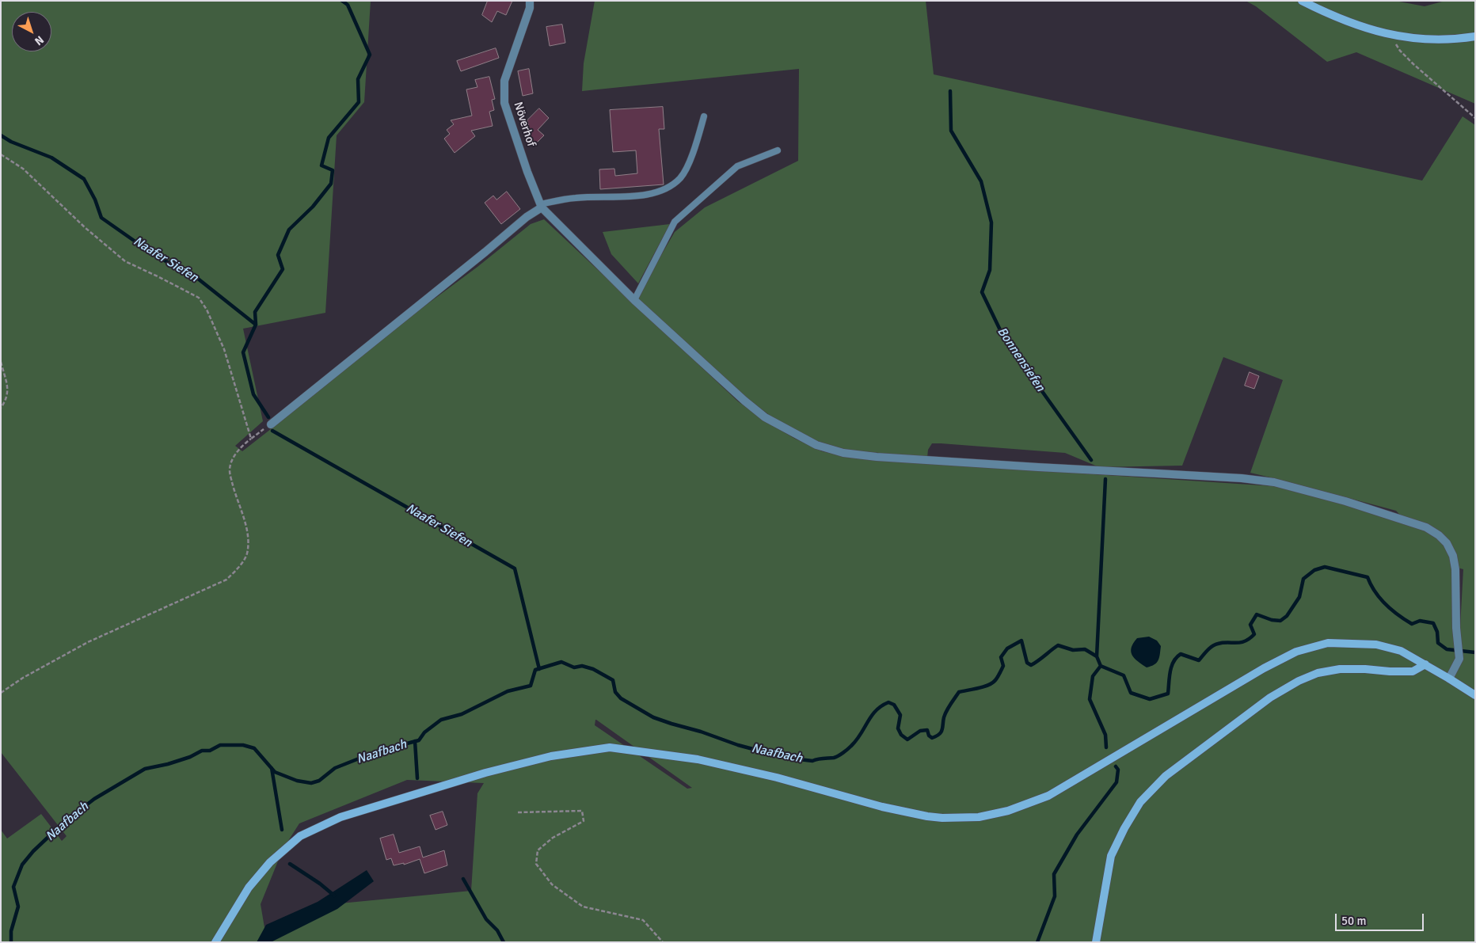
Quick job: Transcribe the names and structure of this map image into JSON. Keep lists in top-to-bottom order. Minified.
{"streets":{"street":["Növerhof"]},"water":["Naafer Siefen","Bonnensiefen","Naafbach"],"scale_bar":"50 m","north":"bottom right"}
